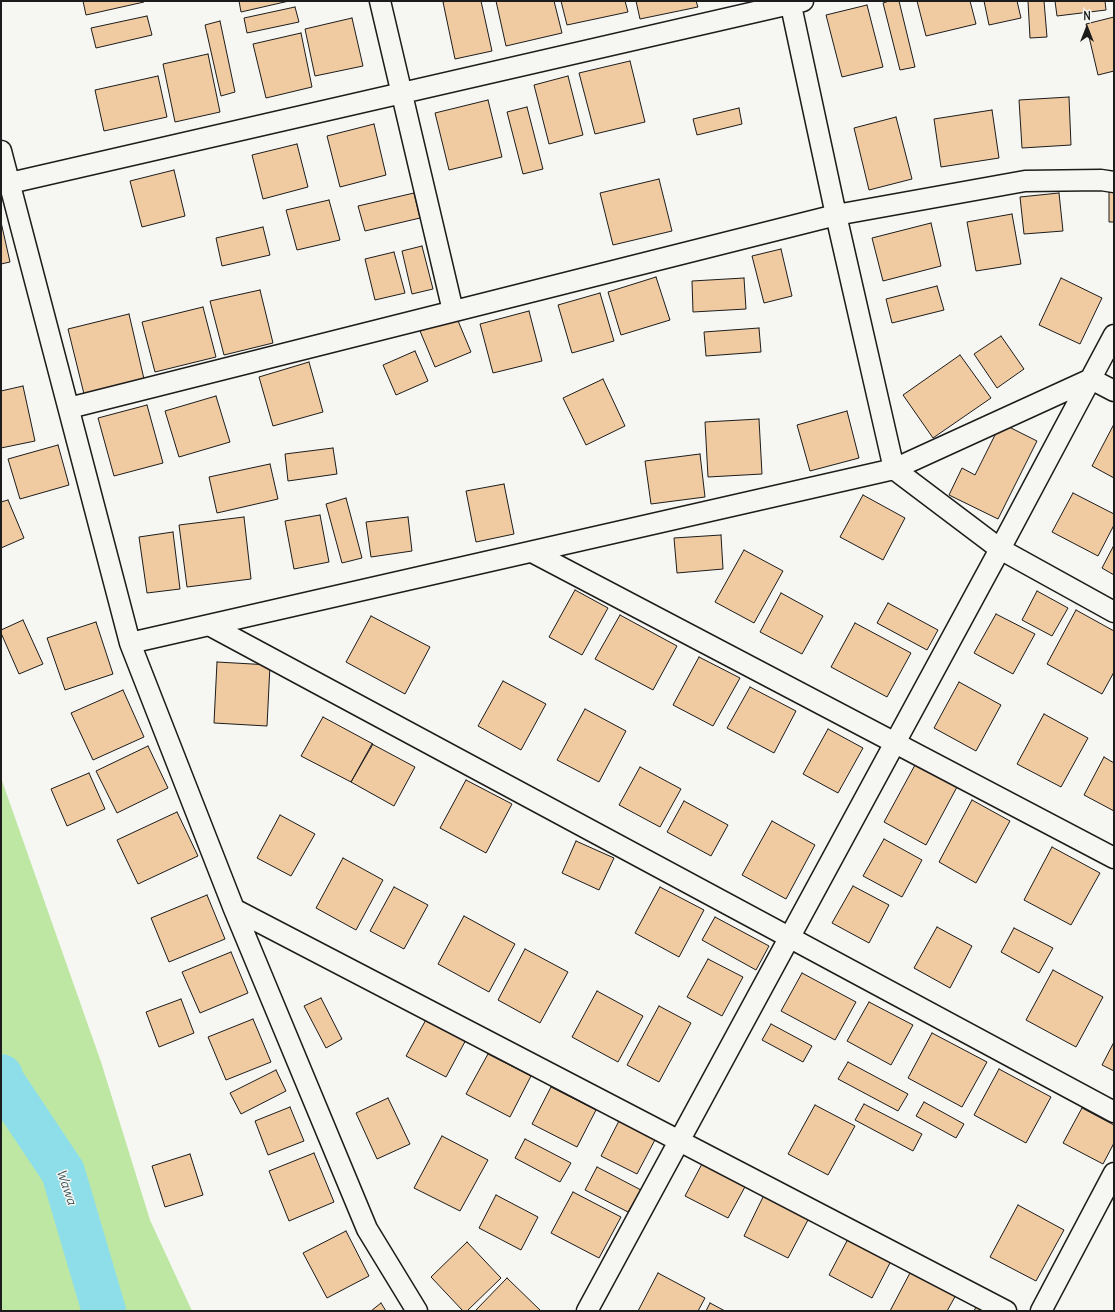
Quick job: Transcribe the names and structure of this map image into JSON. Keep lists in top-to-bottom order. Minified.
{"water":["Wawa"],"north":"top"}
